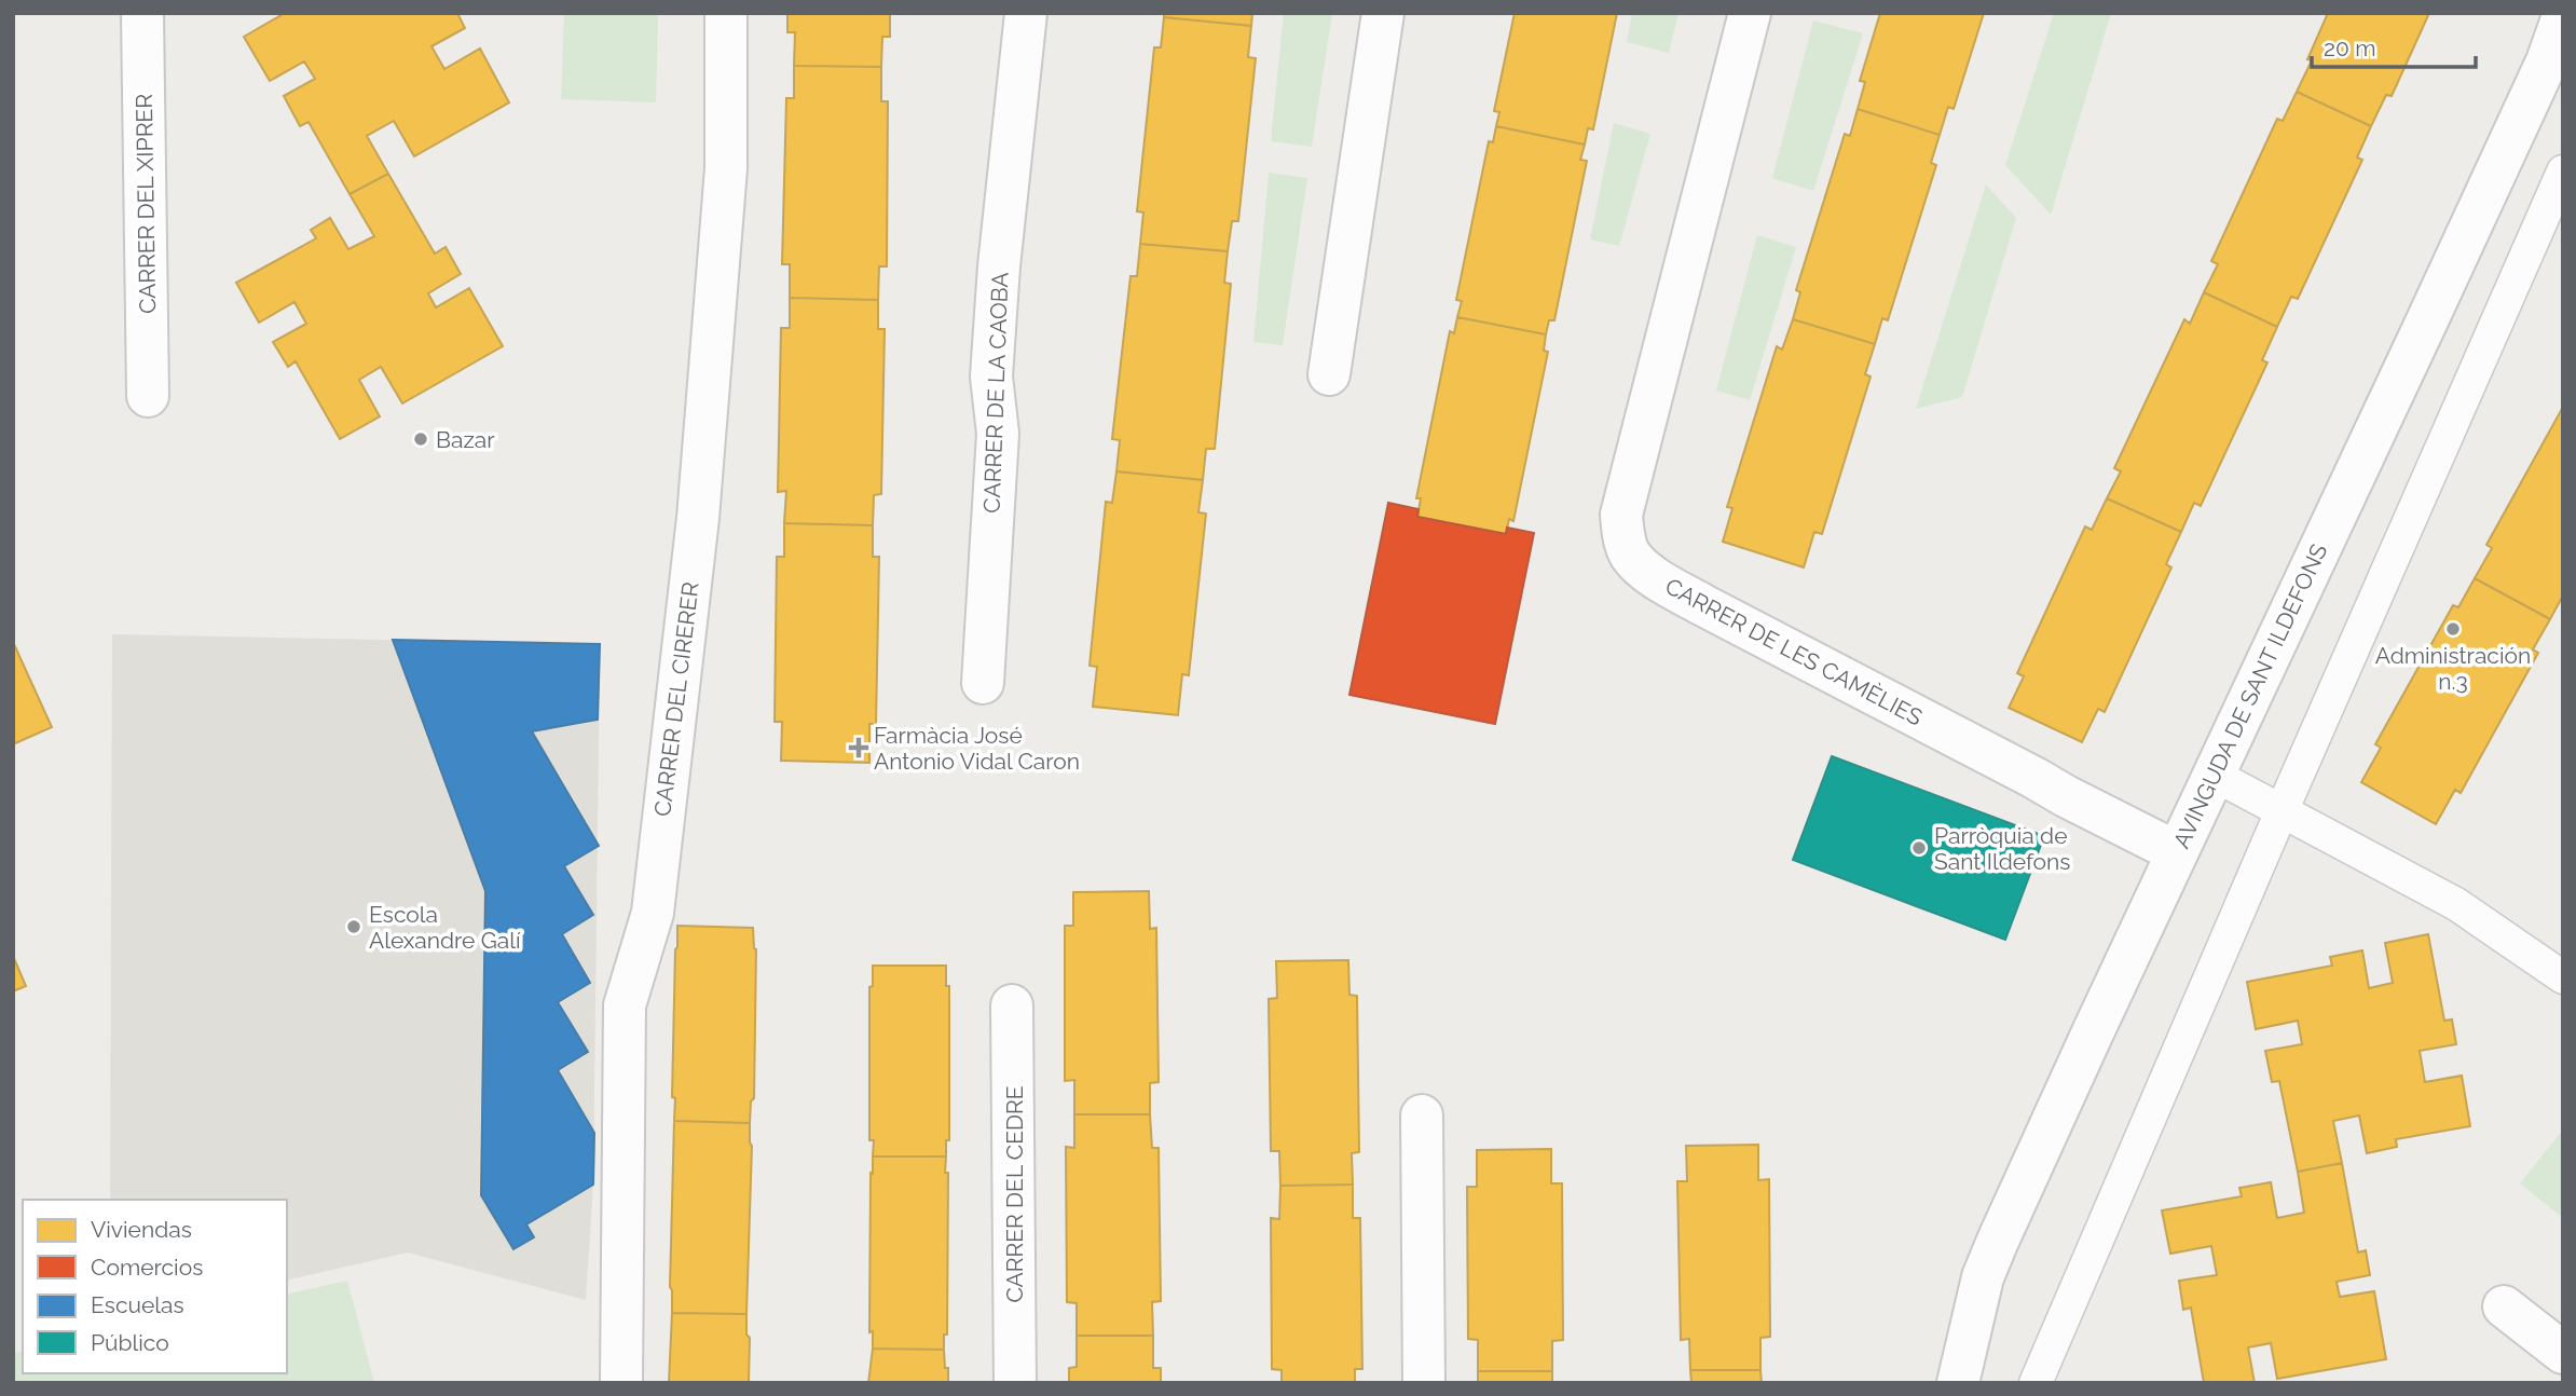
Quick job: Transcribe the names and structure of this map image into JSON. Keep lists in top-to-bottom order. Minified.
{"streets":{"street":["CARRER DEL XIPRER","CARRER DE LA CAOBA","CARRER DE LES CAMÈLIES","AVINGUDA DE SANT ILDEFONS","CARRER DEL CIRERER","CARRER DEL CEDRE"]},"crossings":[["CARRER DE LES CAMÈLIES","AVINGUDA DE SANT ILDEFONS"]],"places":{"other":["Bazar","Administración n.3","Parròquia de Sant Ildefons","Escola Alexandre Galí"],"health":["Farmàcia José Antonio Vidal Caron"]},"legend":["Viviendas","Comercios","Escuelas","Público"],"scale_bar":"20 m"}
